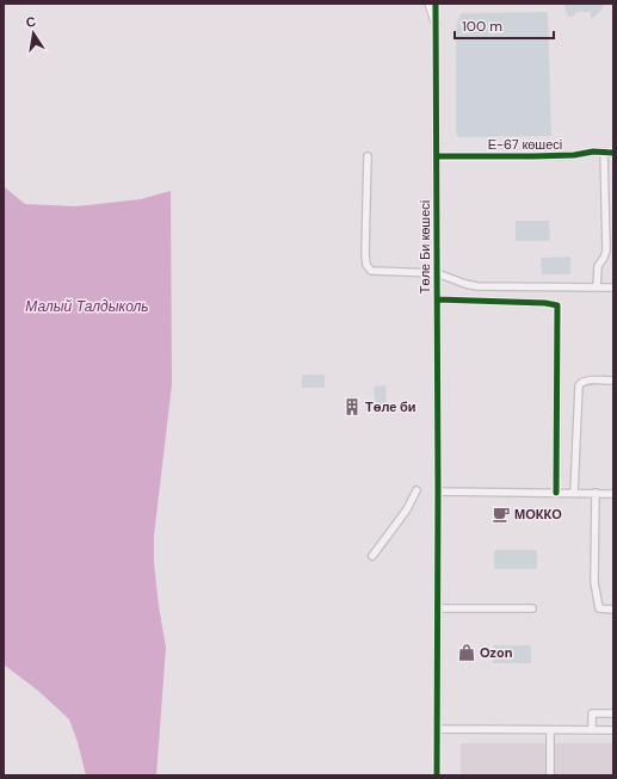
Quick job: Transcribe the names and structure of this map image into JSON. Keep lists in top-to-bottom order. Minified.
{"streets":{"street":["Е-67 көшесі","Төле Би көшесі"]},"crossings":[["Е-67 көшесі","Төле Би көшесі"]],"water":["Малый Талдыколь"],"places":{"building":["Төле би"],"cafe":["МОККО"],"shop":["Ozon"]},"scale_bar":"100 m","north":"top"}
